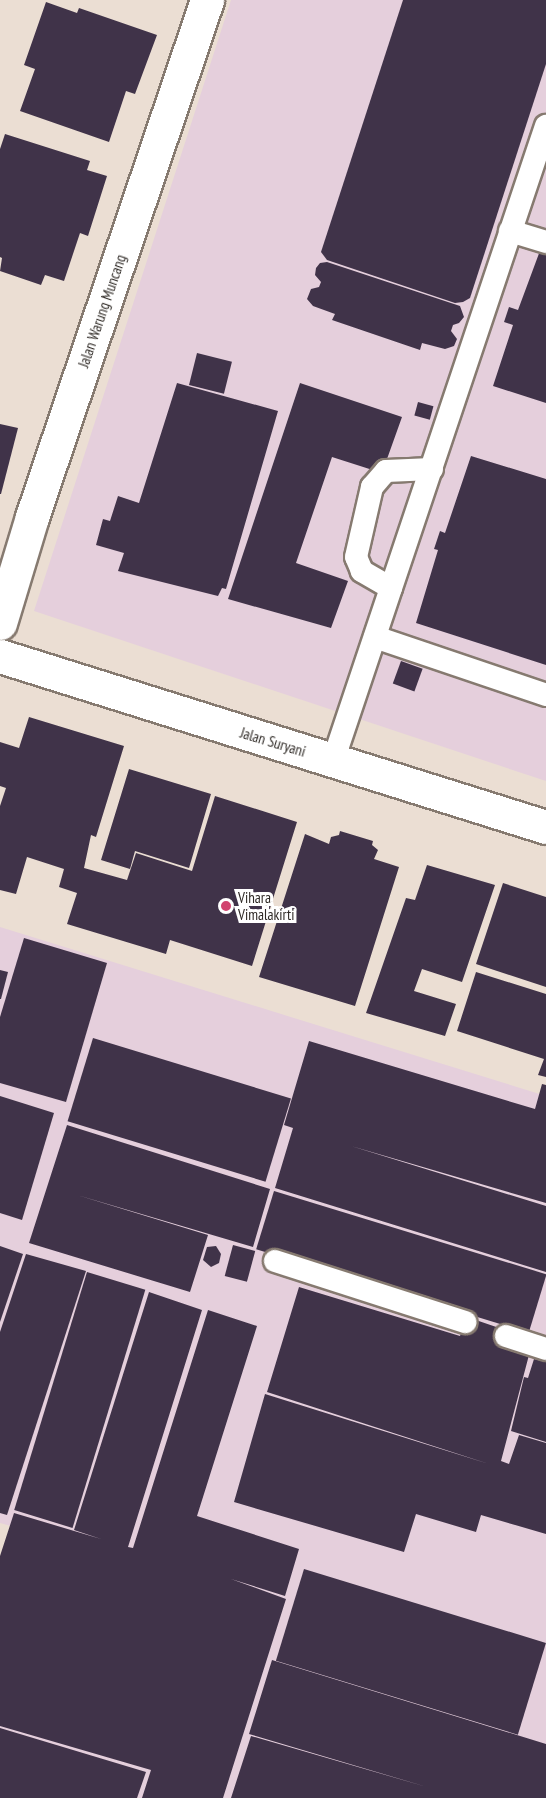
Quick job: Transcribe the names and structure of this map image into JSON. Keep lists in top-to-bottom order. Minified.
{"streets":{"street":["Jalan Warung Muncang","Jalan Suryani"]},"places":["Vihara Vimalakirti"]}
